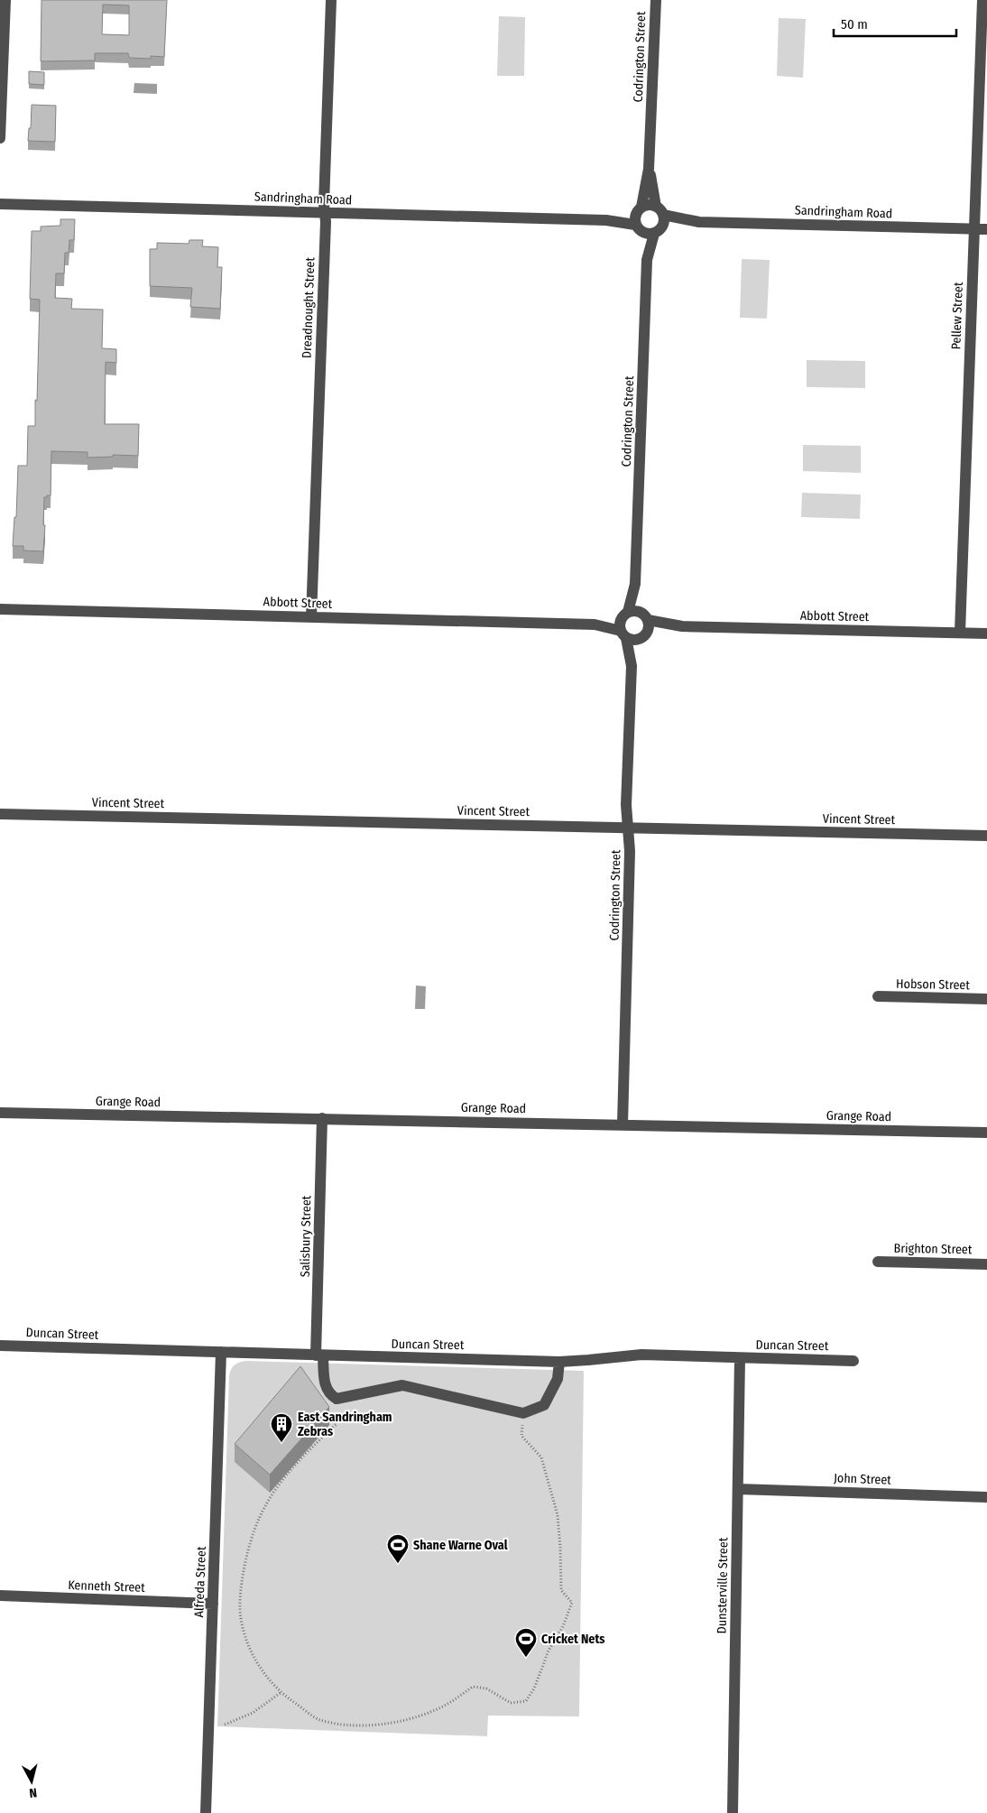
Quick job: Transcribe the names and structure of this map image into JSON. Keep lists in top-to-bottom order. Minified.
{"streets":{"street":["Codrington Street","Sandringham Road","Dreadnought Street","Pellew Street","Abbott Street","Vincent Street","Hobson Street","Grange Road","Salisbury Street","Brighton Street","Duncan Street","John Street","Alfreda Street","Dunsterville Street","Kenneth Street"]},"crossings":[["Codrington Street","Sandringham Road"],["Codrington Street","Abbott Street"],["Codrington Street","Vincent Street"],["Codrington Street","Grange Road"],["Sandringham Road","Dreadnought Street"],["Sandringham Road","Pellew Street"],["Dreadnought Street","Abbott Street"],["Pellew Street","Abbott Street"],["Grange Road","Salisbury Street"],["Salisbury Street","Duncan Street"],["Duncan Street","Alfreda Street"],["Duncan Street","Dunsterville Street"],["John Street","Dunsterville Street"],["Alfreda Street","Kenneth Street"]],"places":{"building":["East Sandringham Zebras"],"sports":["Shane Warne Oval","Cricket Nets"]},"scale_bar":"50 m","north":"bottom"}
